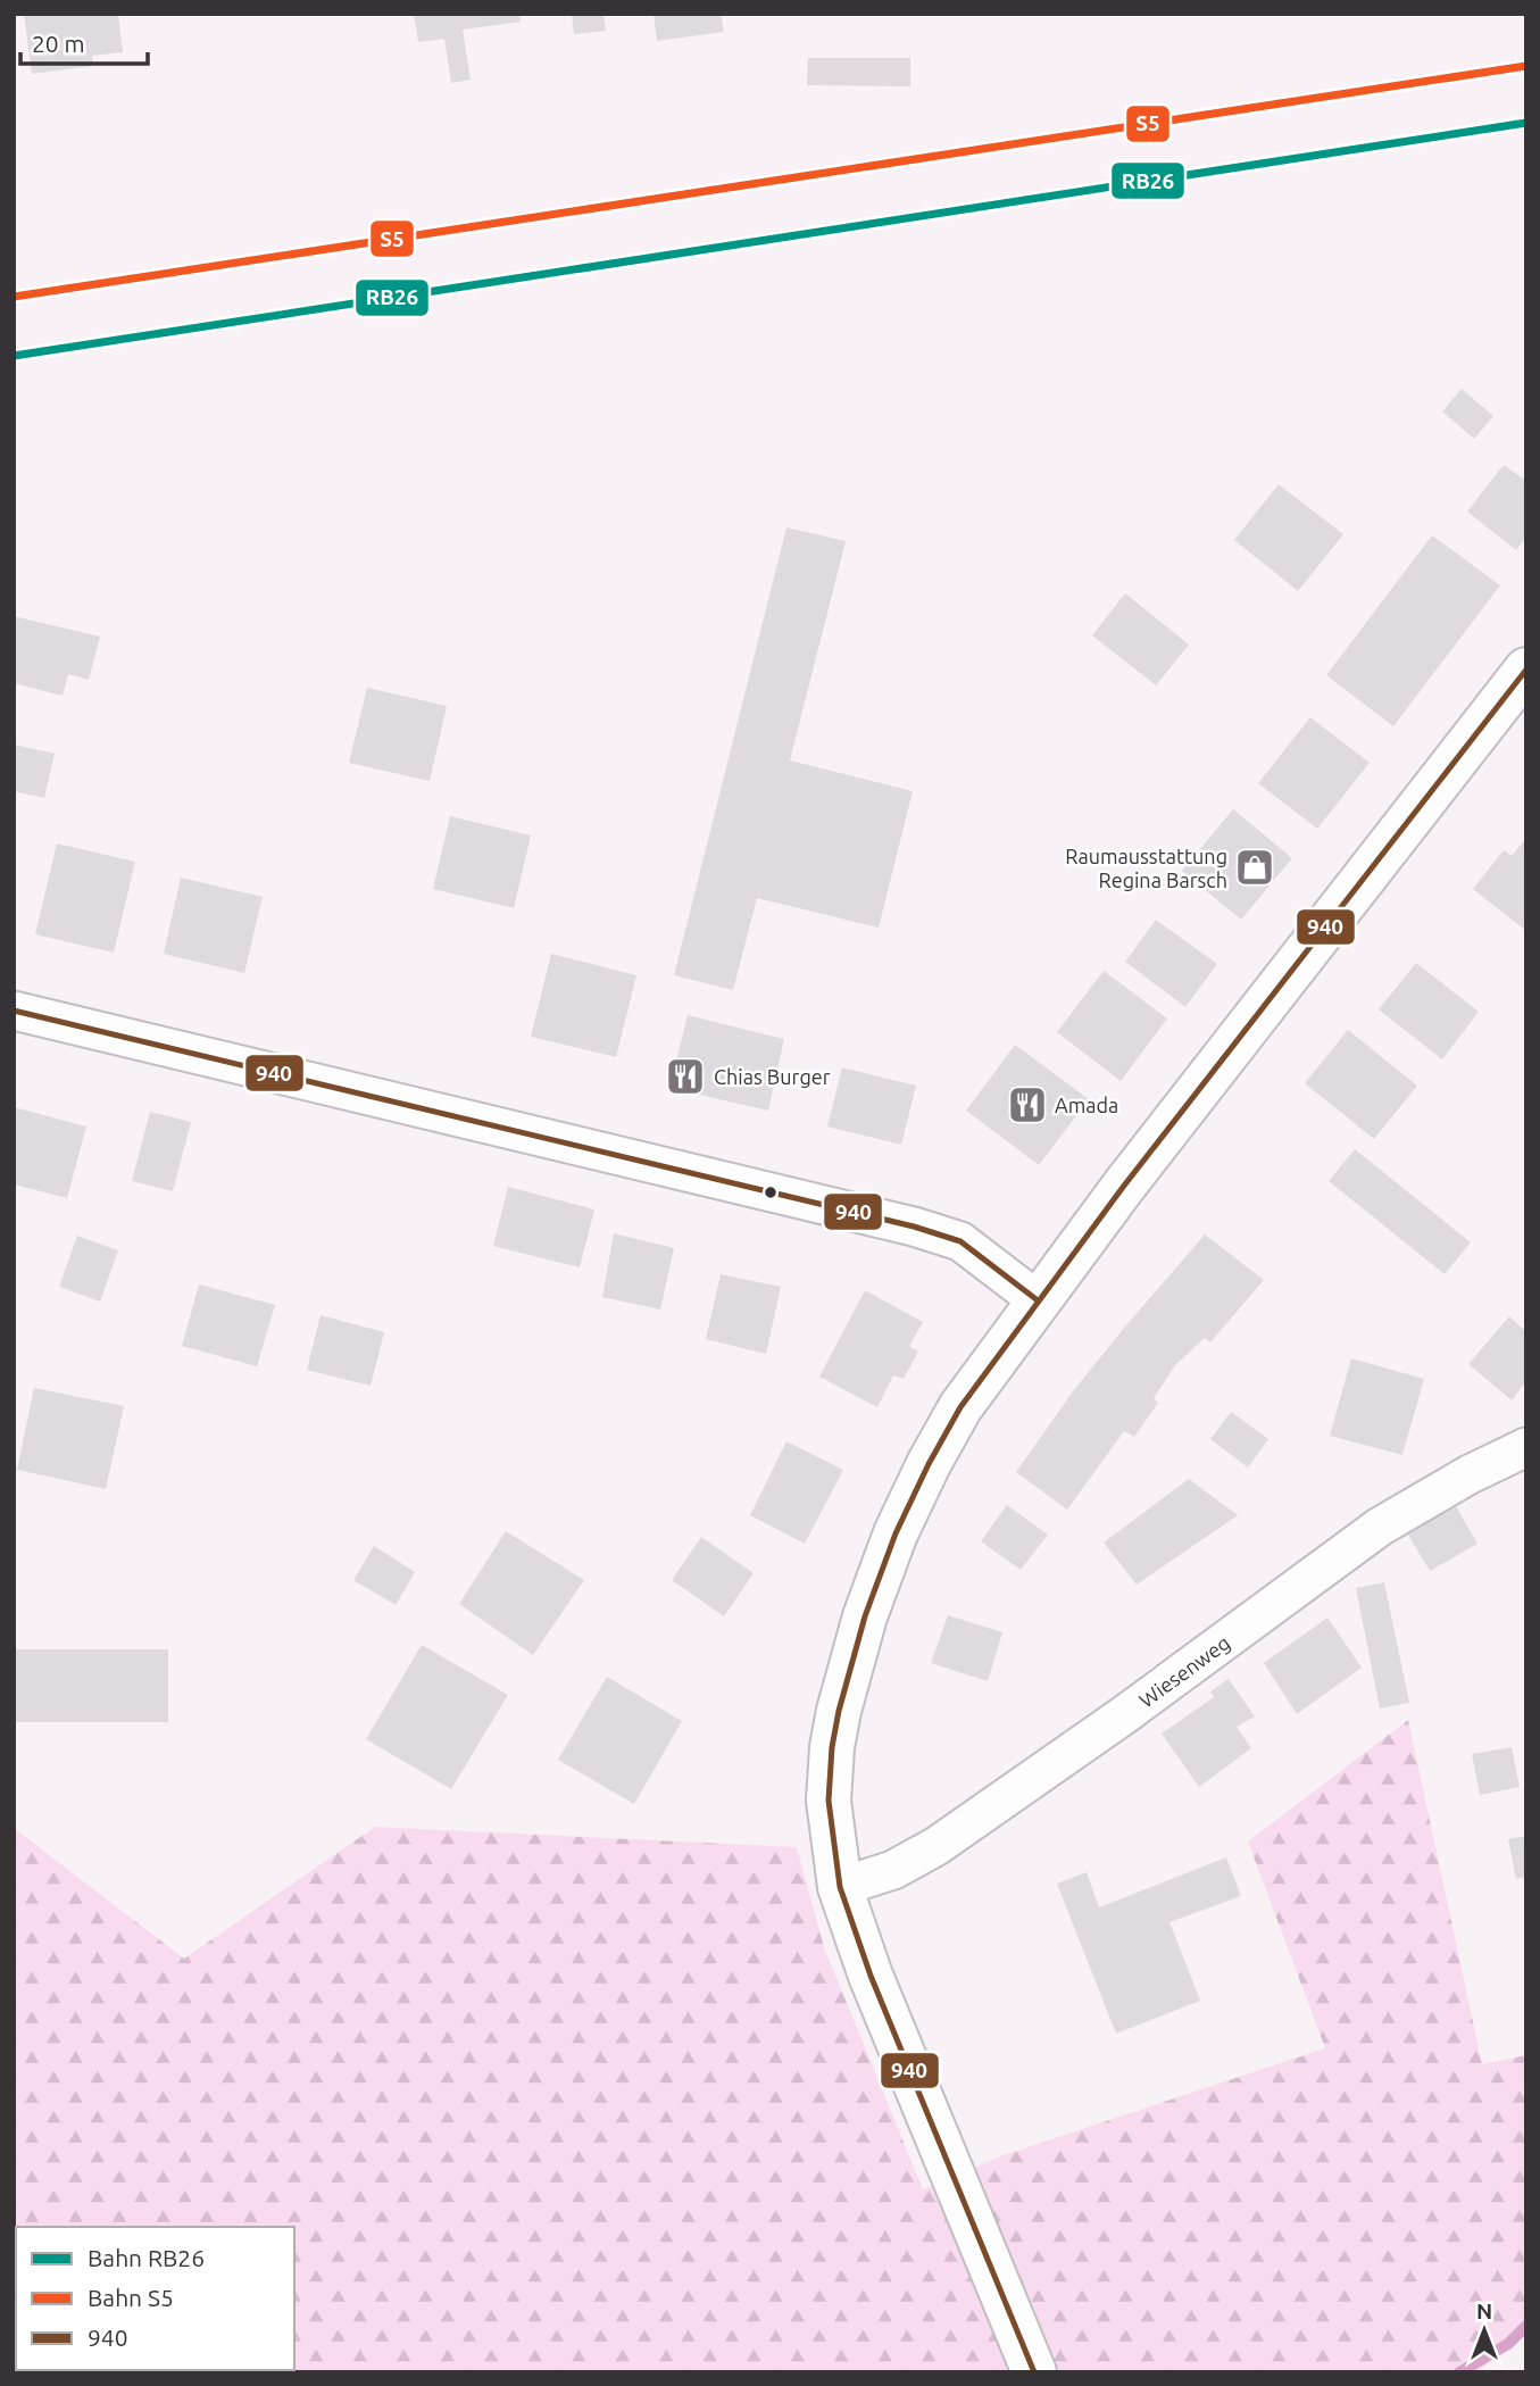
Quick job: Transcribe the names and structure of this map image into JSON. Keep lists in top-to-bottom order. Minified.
{"streets":{"street":["Wiesenweg"]},"places":{"shop":["Raumausstattung Regina Barsch"],"restaurant":["Chias Burger","Amada"]},"lines":["rail line S5","rail line RB26","transit line 940"],"legend":["Bahn RB26","Bahn S5","940"],"scale_bar":"20 m","north":"top"}
